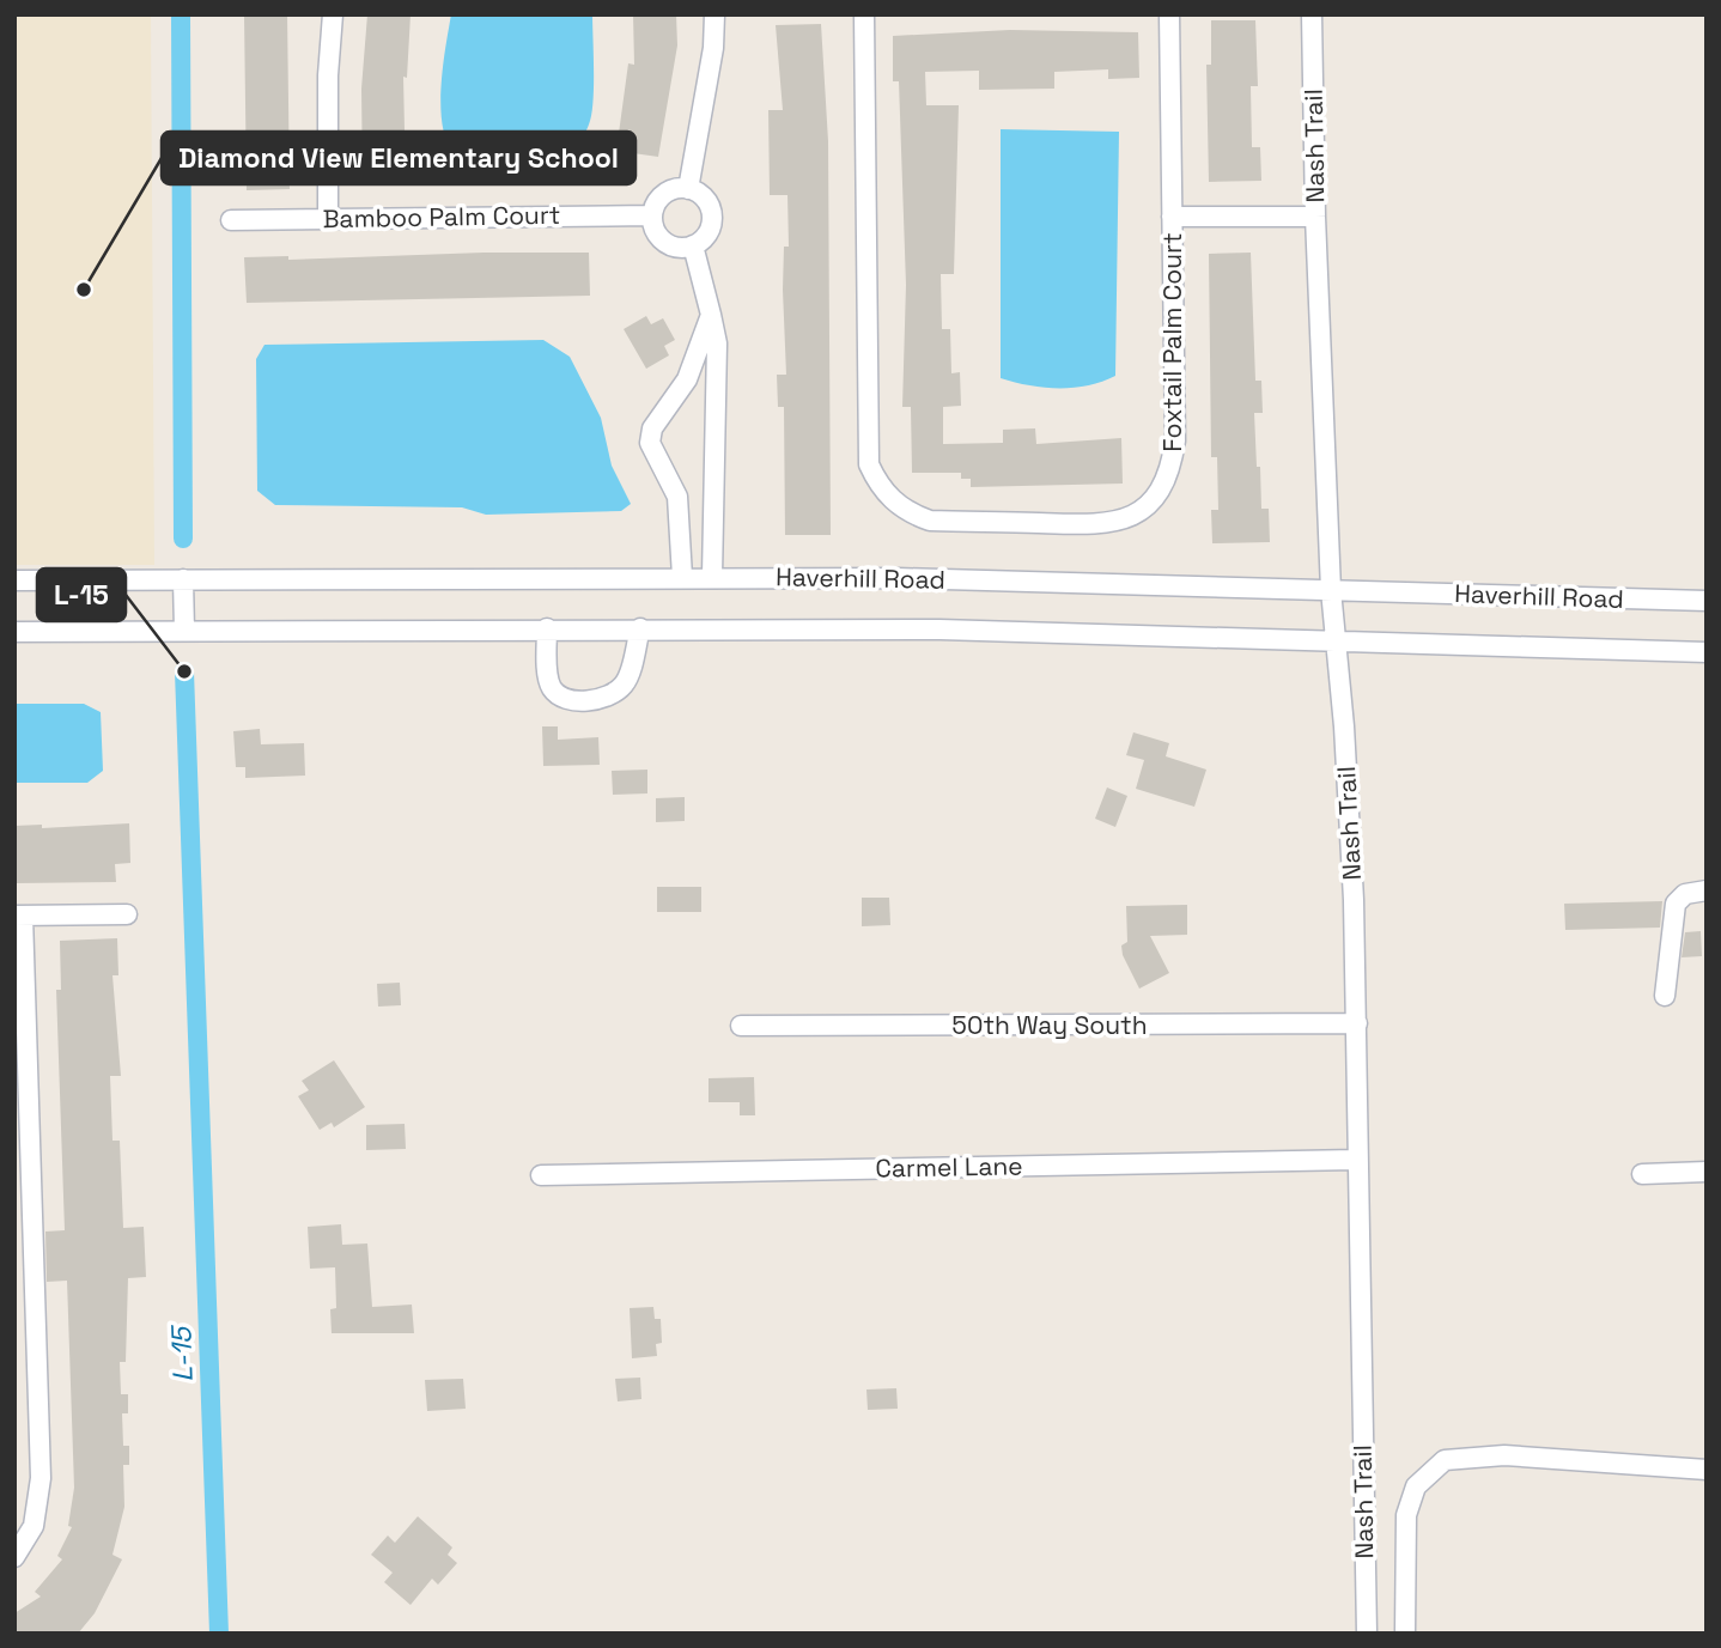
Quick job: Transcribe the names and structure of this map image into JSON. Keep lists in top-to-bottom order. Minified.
{"streets":{"street":["Nash Trail","Bamboo Palm Court","Foxtail Palm Court","Haverhill Road","50th Way South","Carmel Lane"]},"crossings":[["Nash Trail","Haverhill Road"],["Nash Trail","50th Way South"],["Nash Trail","Carmel Lane"]],"water":["L-15"],"places":["Diamond View Elementary School","L-15"]}
